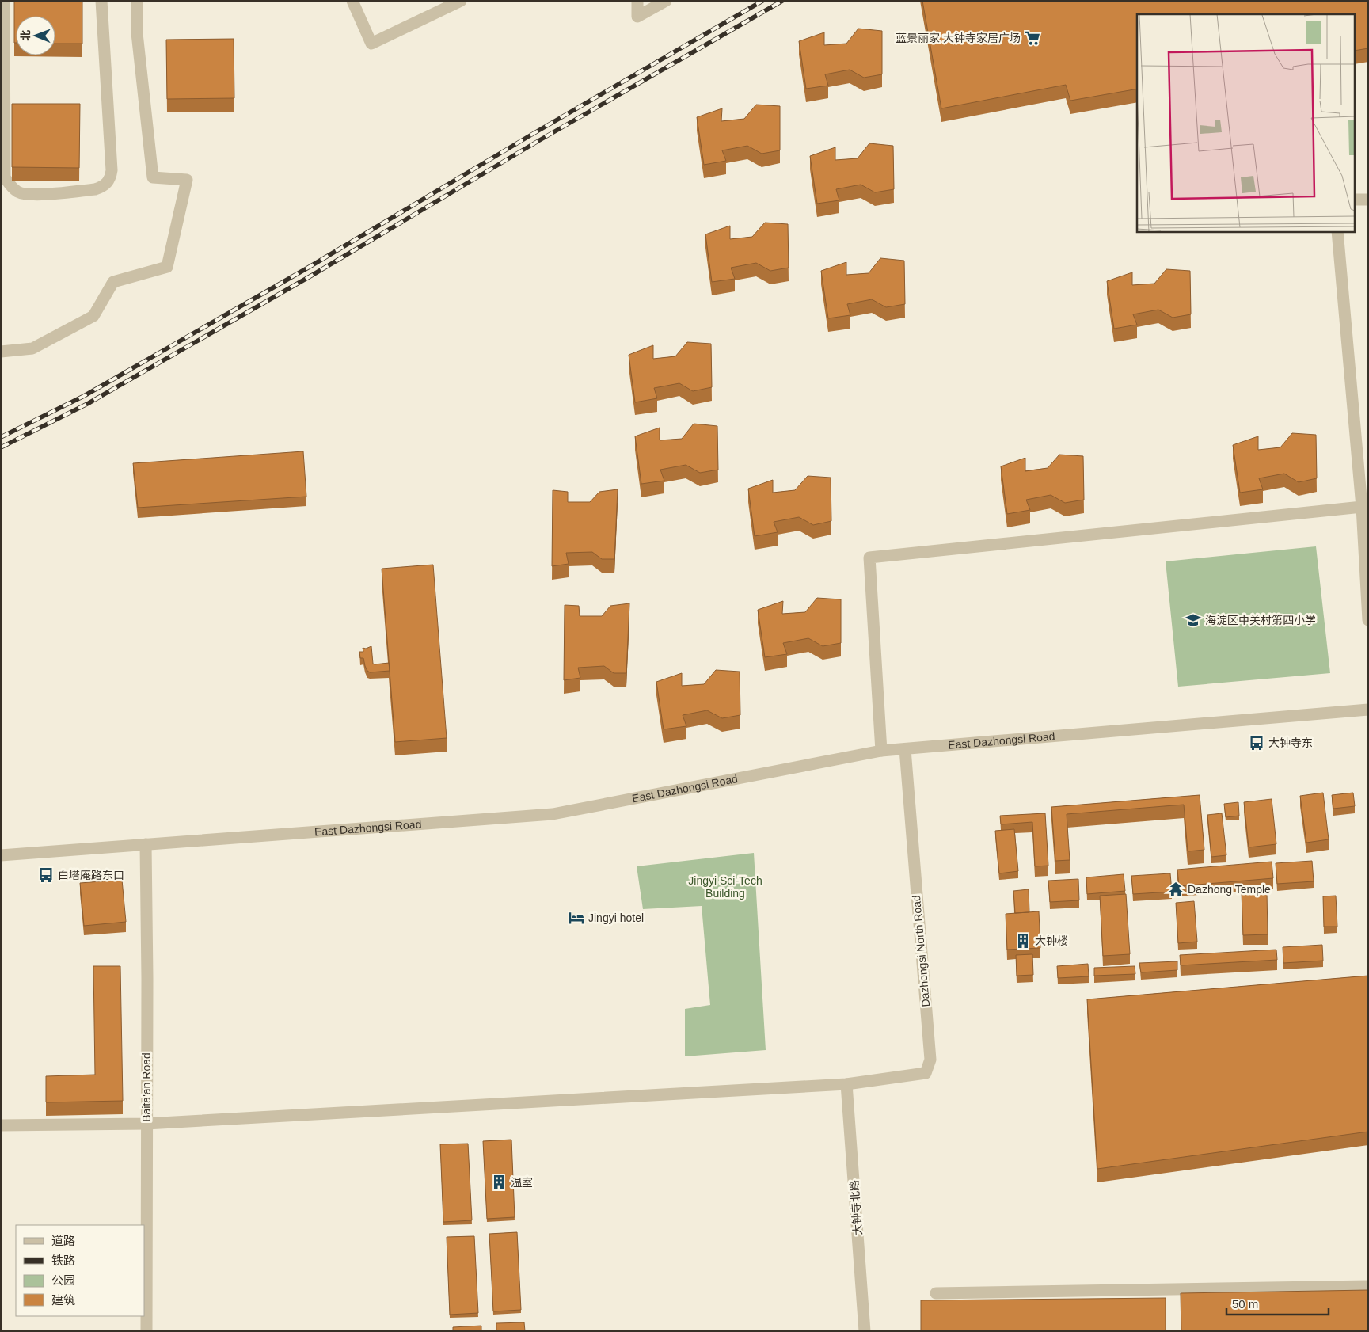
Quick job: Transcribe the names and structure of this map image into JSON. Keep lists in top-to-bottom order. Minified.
{"streets":{"street":["East Dazhongsi Road","Dazhongsi North Road","Baita'an Road","大钟寺北路"]},"crossings":[["East Dazhongsi Road","Dazhongsi North Road"],["East Dazhongsi Road","Baita'an Road"],["Dazhongsi North Road","大钟寺北路"]],"parks":["Jingyi Sci-Tech Building"],"places":{"supermarket":["蓝景丽家 大钟寺家居广场"],"school or university":["海淀区中关村第四小学"],"bus stop":["大钟寺东","白塔庵路东口"],"temple":["Dazhong Temple"],"hotel":["Jingyi hotel"],"building":["大钟楼","温室"]},"legend":["道路","铁路","公园","建筑"],"scale_bar":"50 m","north":"left"}
